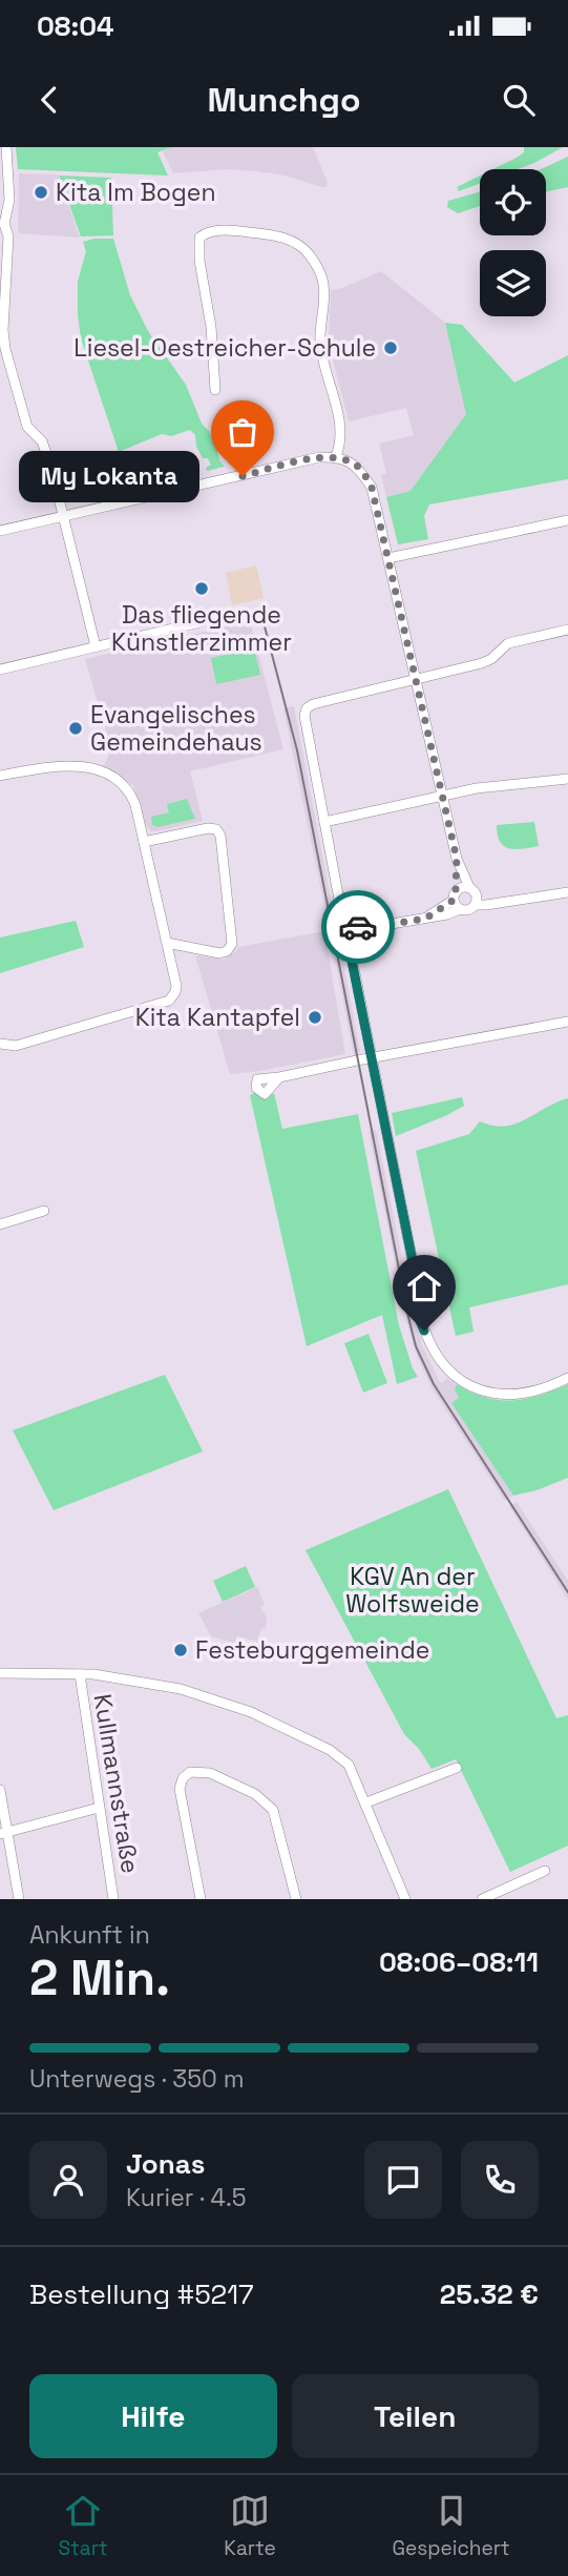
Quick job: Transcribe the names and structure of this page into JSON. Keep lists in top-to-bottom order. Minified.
{"streets":{"street":["Kullmannstraße"]},"parks":["KGV An der Wolfsweide"],"places":["Kita Im Bogen","Liesel-Oestreicher-Schule","My Lokanta","Das fliegende Künstlerzimmer","Evangelisches Gemeindehaus","Kita Kantapfel","Festeburggemeinde"],"page":{"status":"08:04","header":"Munchgo","bubble":"My Lokanta","heading":["2 Min.","Ankunft in","08:06–08:11"],"panel":["Jonas","Kurier · 4.5","Bestellung #5217","25.32 €"],"bar":"Unterwegs · 350 m","buttons":["Hilfe","Teilen"],"tabs":["Start","Karte","Gespeichert"]}}
